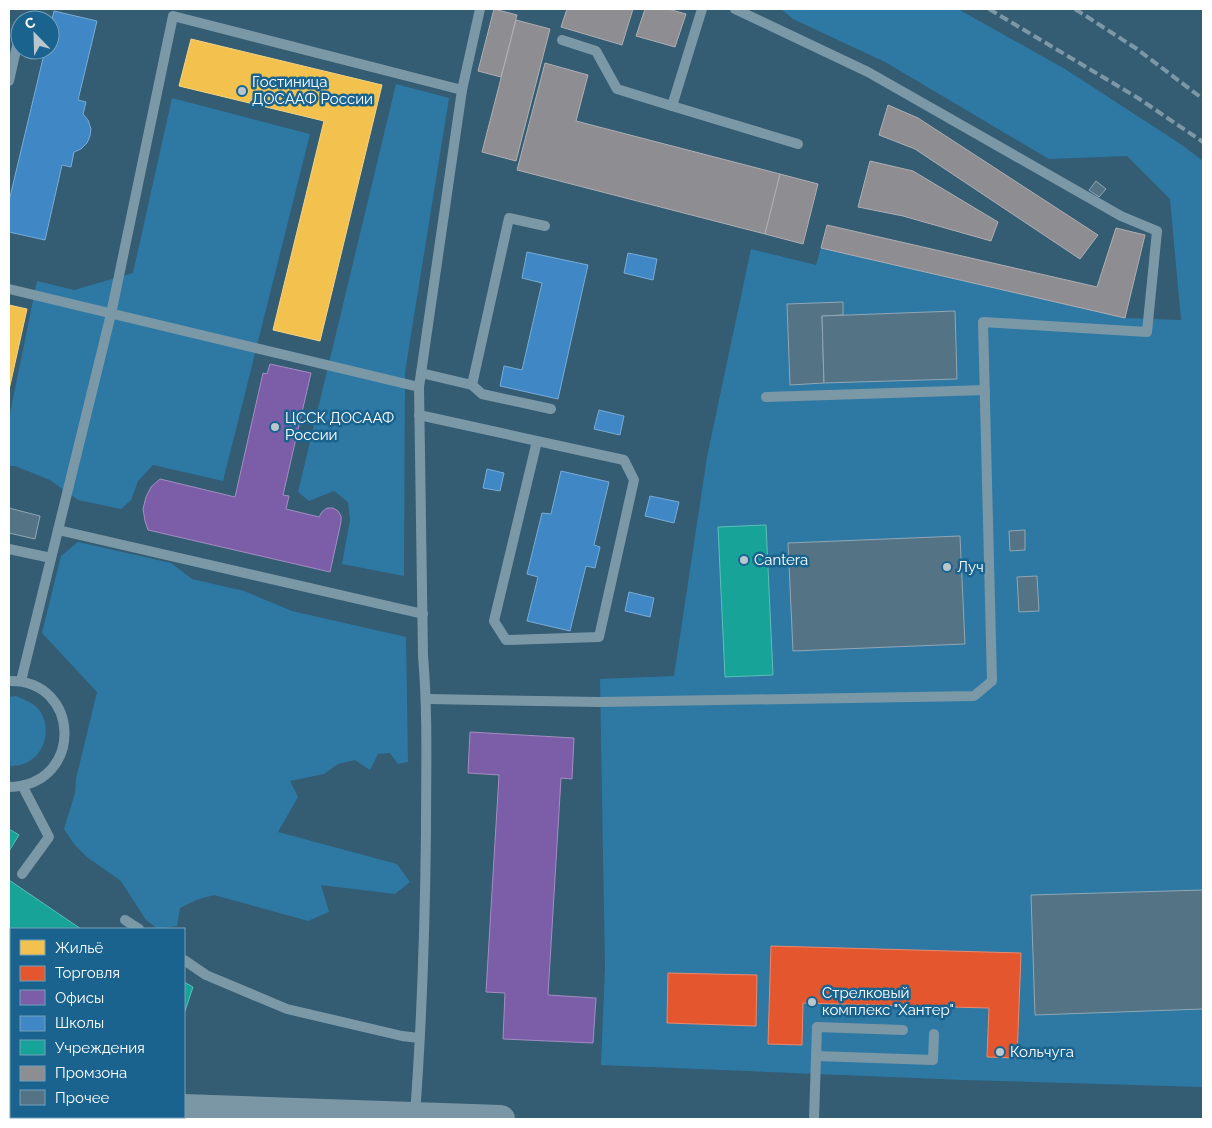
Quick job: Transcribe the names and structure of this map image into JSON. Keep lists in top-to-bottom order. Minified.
{"places":["Гостиница ДОСААФ России","ЦССК ДОСААФ России","Cantera","Луч","Стрелковый комплекс \"Хантер\"","Кольчуга"],"legend":["Жильё","Торговля","Офисы","Школы","Учреждения","Промзона","Прочее"],"north":"top left"}
